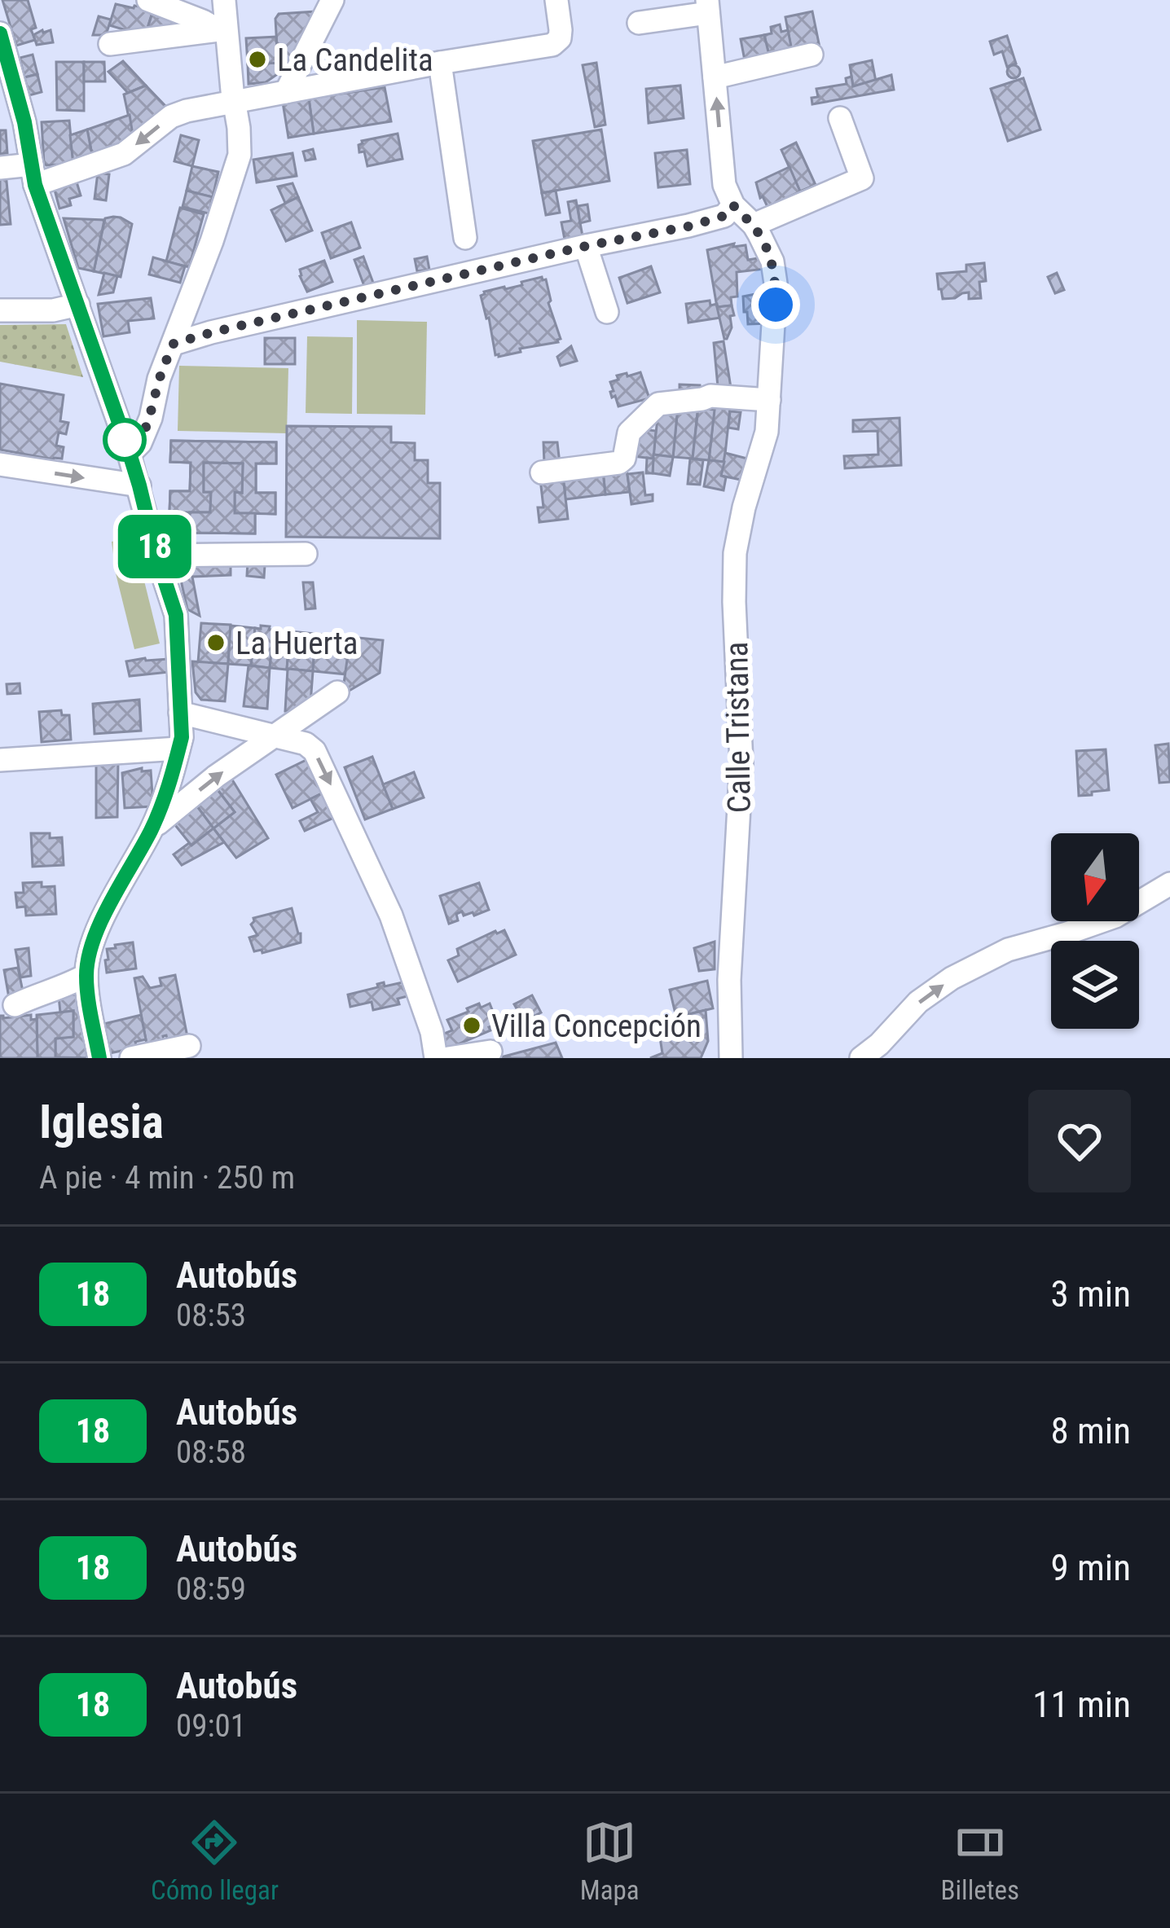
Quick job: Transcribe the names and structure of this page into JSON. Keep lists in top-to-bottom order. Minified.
{"streets":{"street":["Calle Tristana"]},"places":["La Candelita","La Huerta","Villa Concepción"],"lines":["bus line 18"],"north":"bottom","page":{"on_map":"18","heading":["Iglesia","A pie · 4 min · 250 m"],"list":[{"mark":"18","name":"Autobús","note":"08:53","value":"3 min"},{"mark":"18","name":"Autobús","note":"08:58","value":"8 min"},{"mark":"18","name":"Autobús","note":"08:59","value":"9 min"},{"mark":"18","name":"Autobús","note":"09:01","value":"11 min"}],"tabs":["Cómo llegar","Mapa","Billetes"]}}
